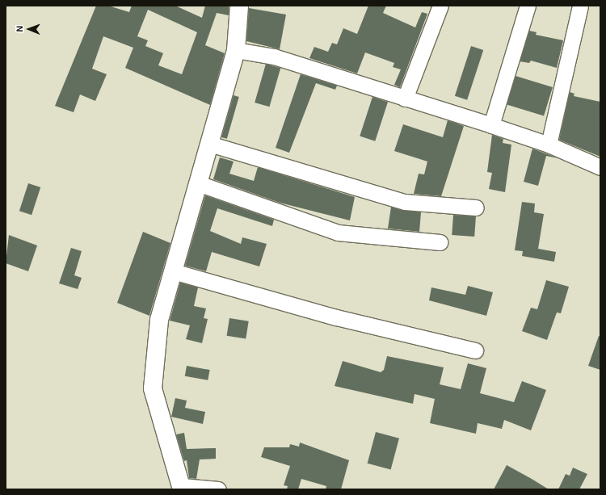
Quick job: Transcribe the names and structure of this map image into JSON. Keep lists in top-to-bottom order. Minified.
{"north":"left"}
